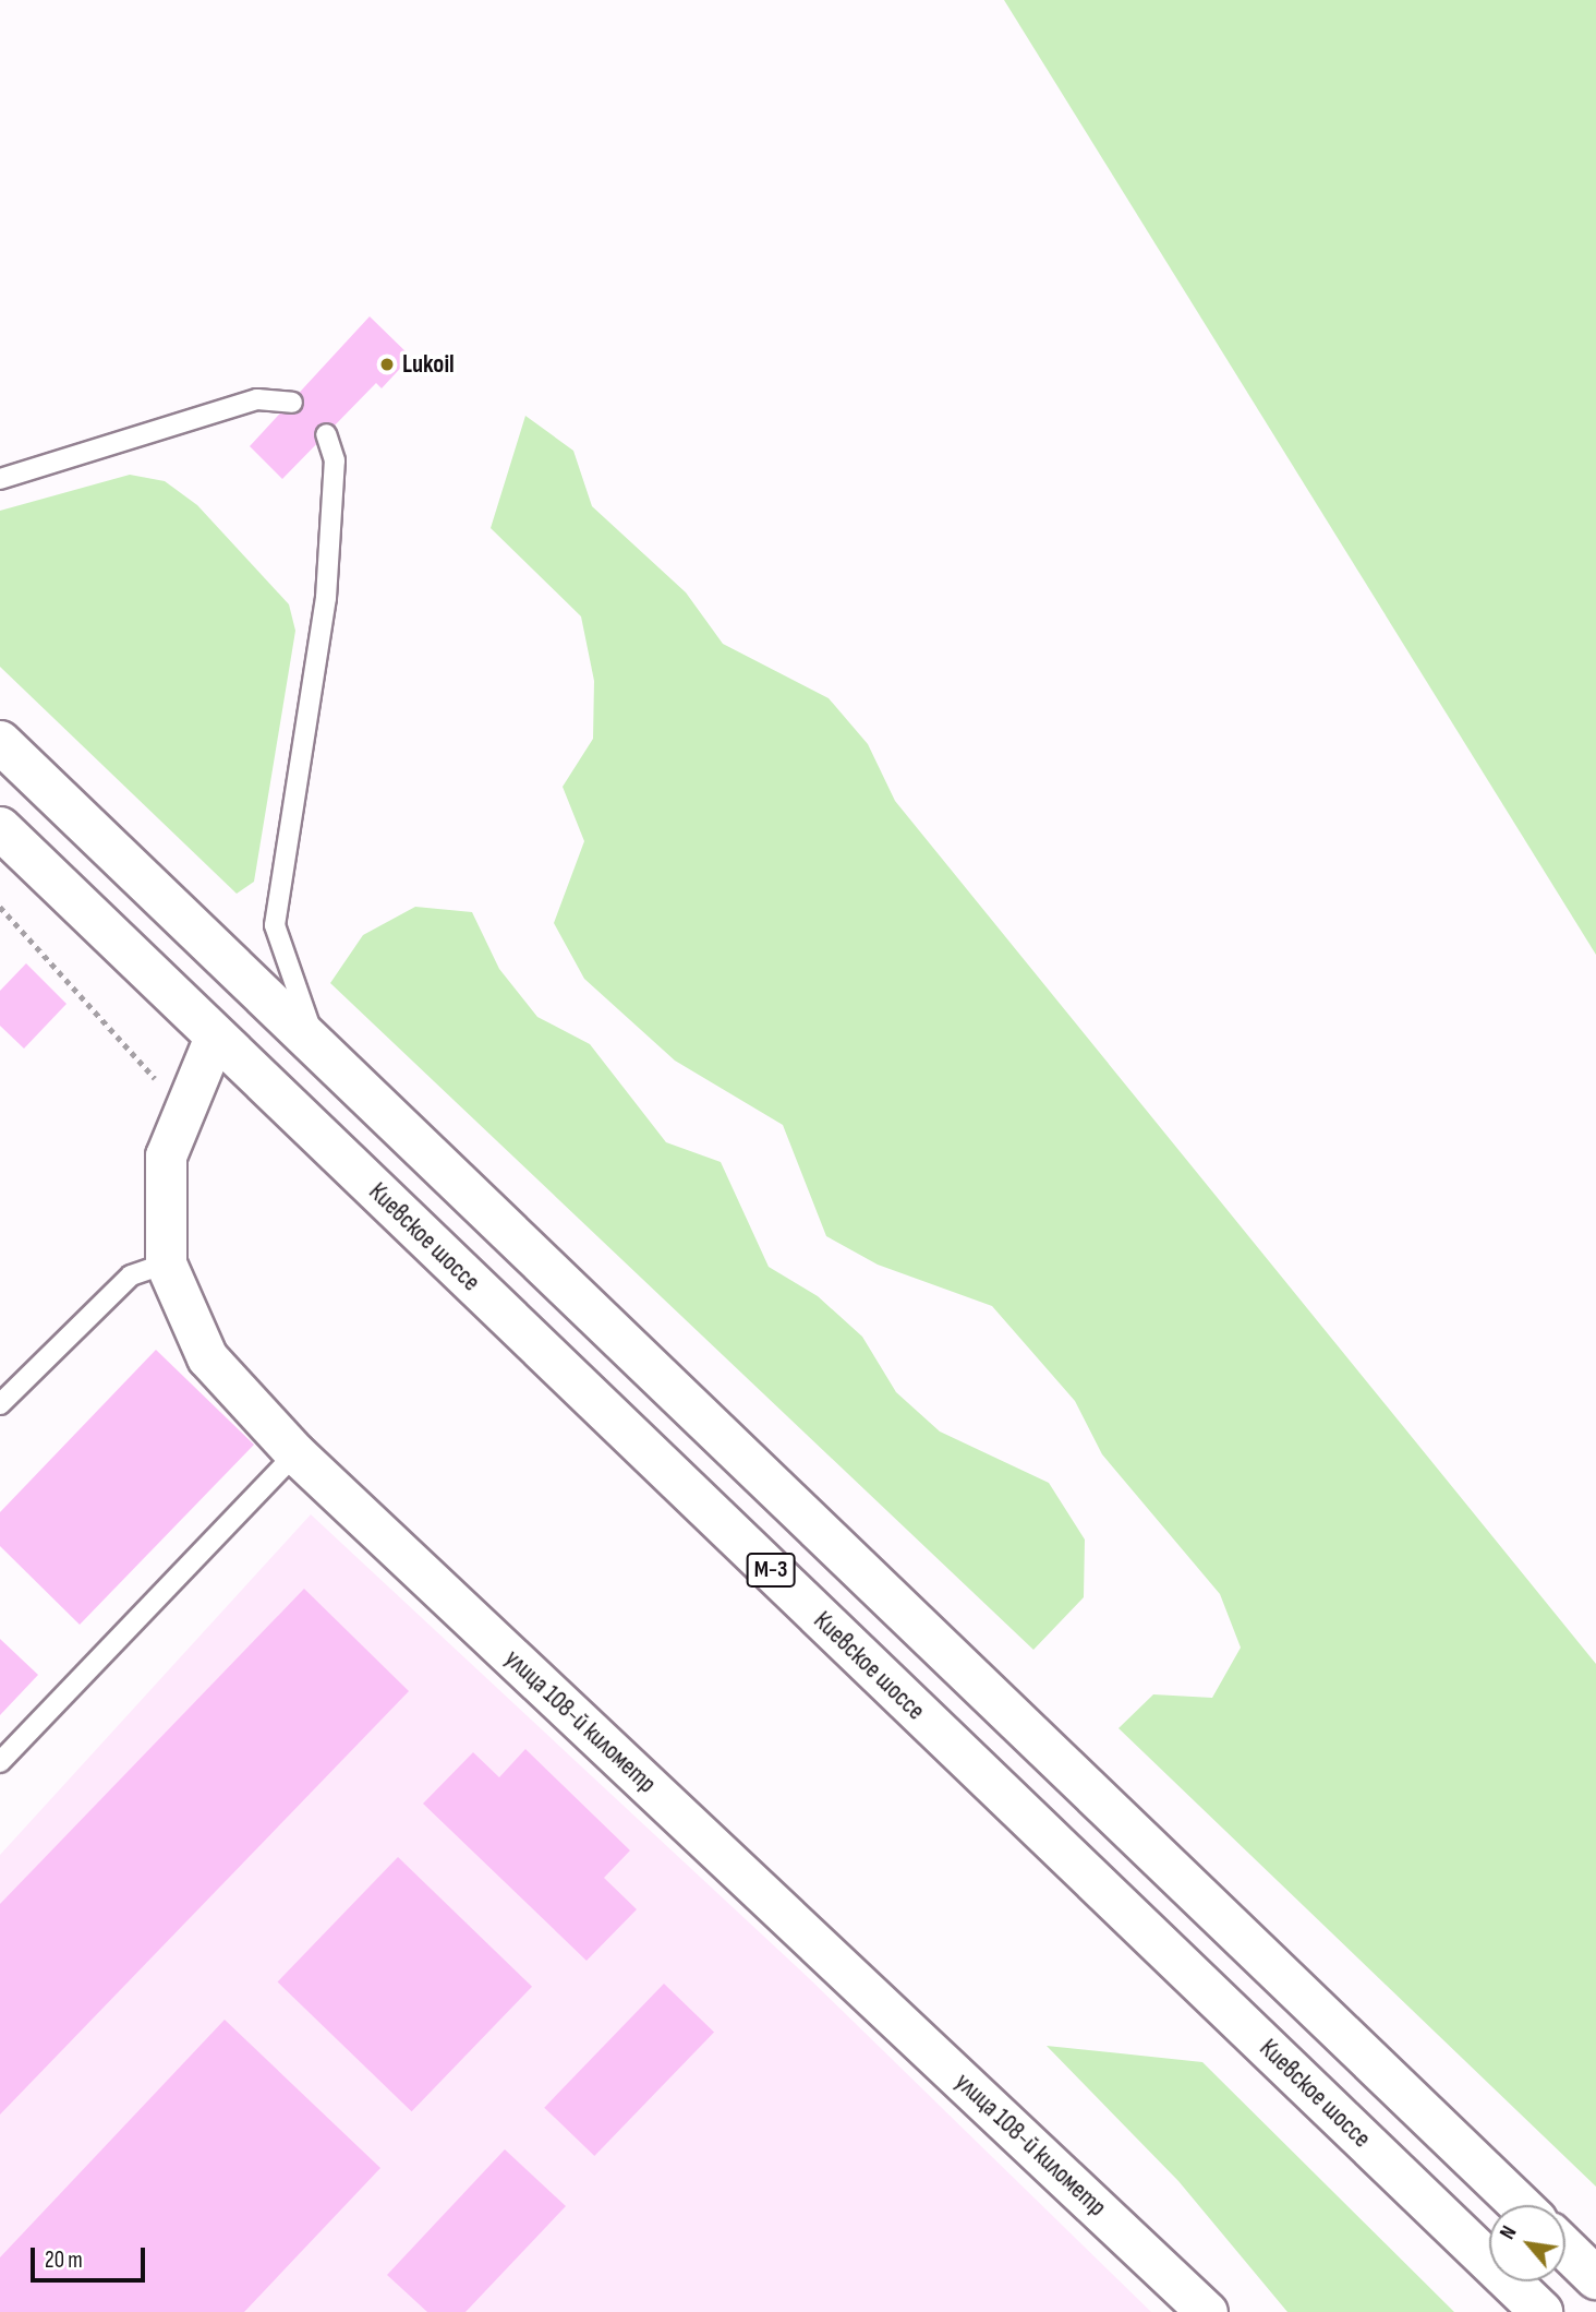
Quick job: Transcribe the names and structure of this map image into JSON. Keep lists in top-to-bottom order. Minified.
{"streets":{"highway":["Киевское шоссе","М-3"],"street":["улица 108-й километр"]},"crossings":[["Киевское шоссе","улица 108-й километр"]],"places":["Lukoil"],"scale_bar":"20 m","north":"top left"}
